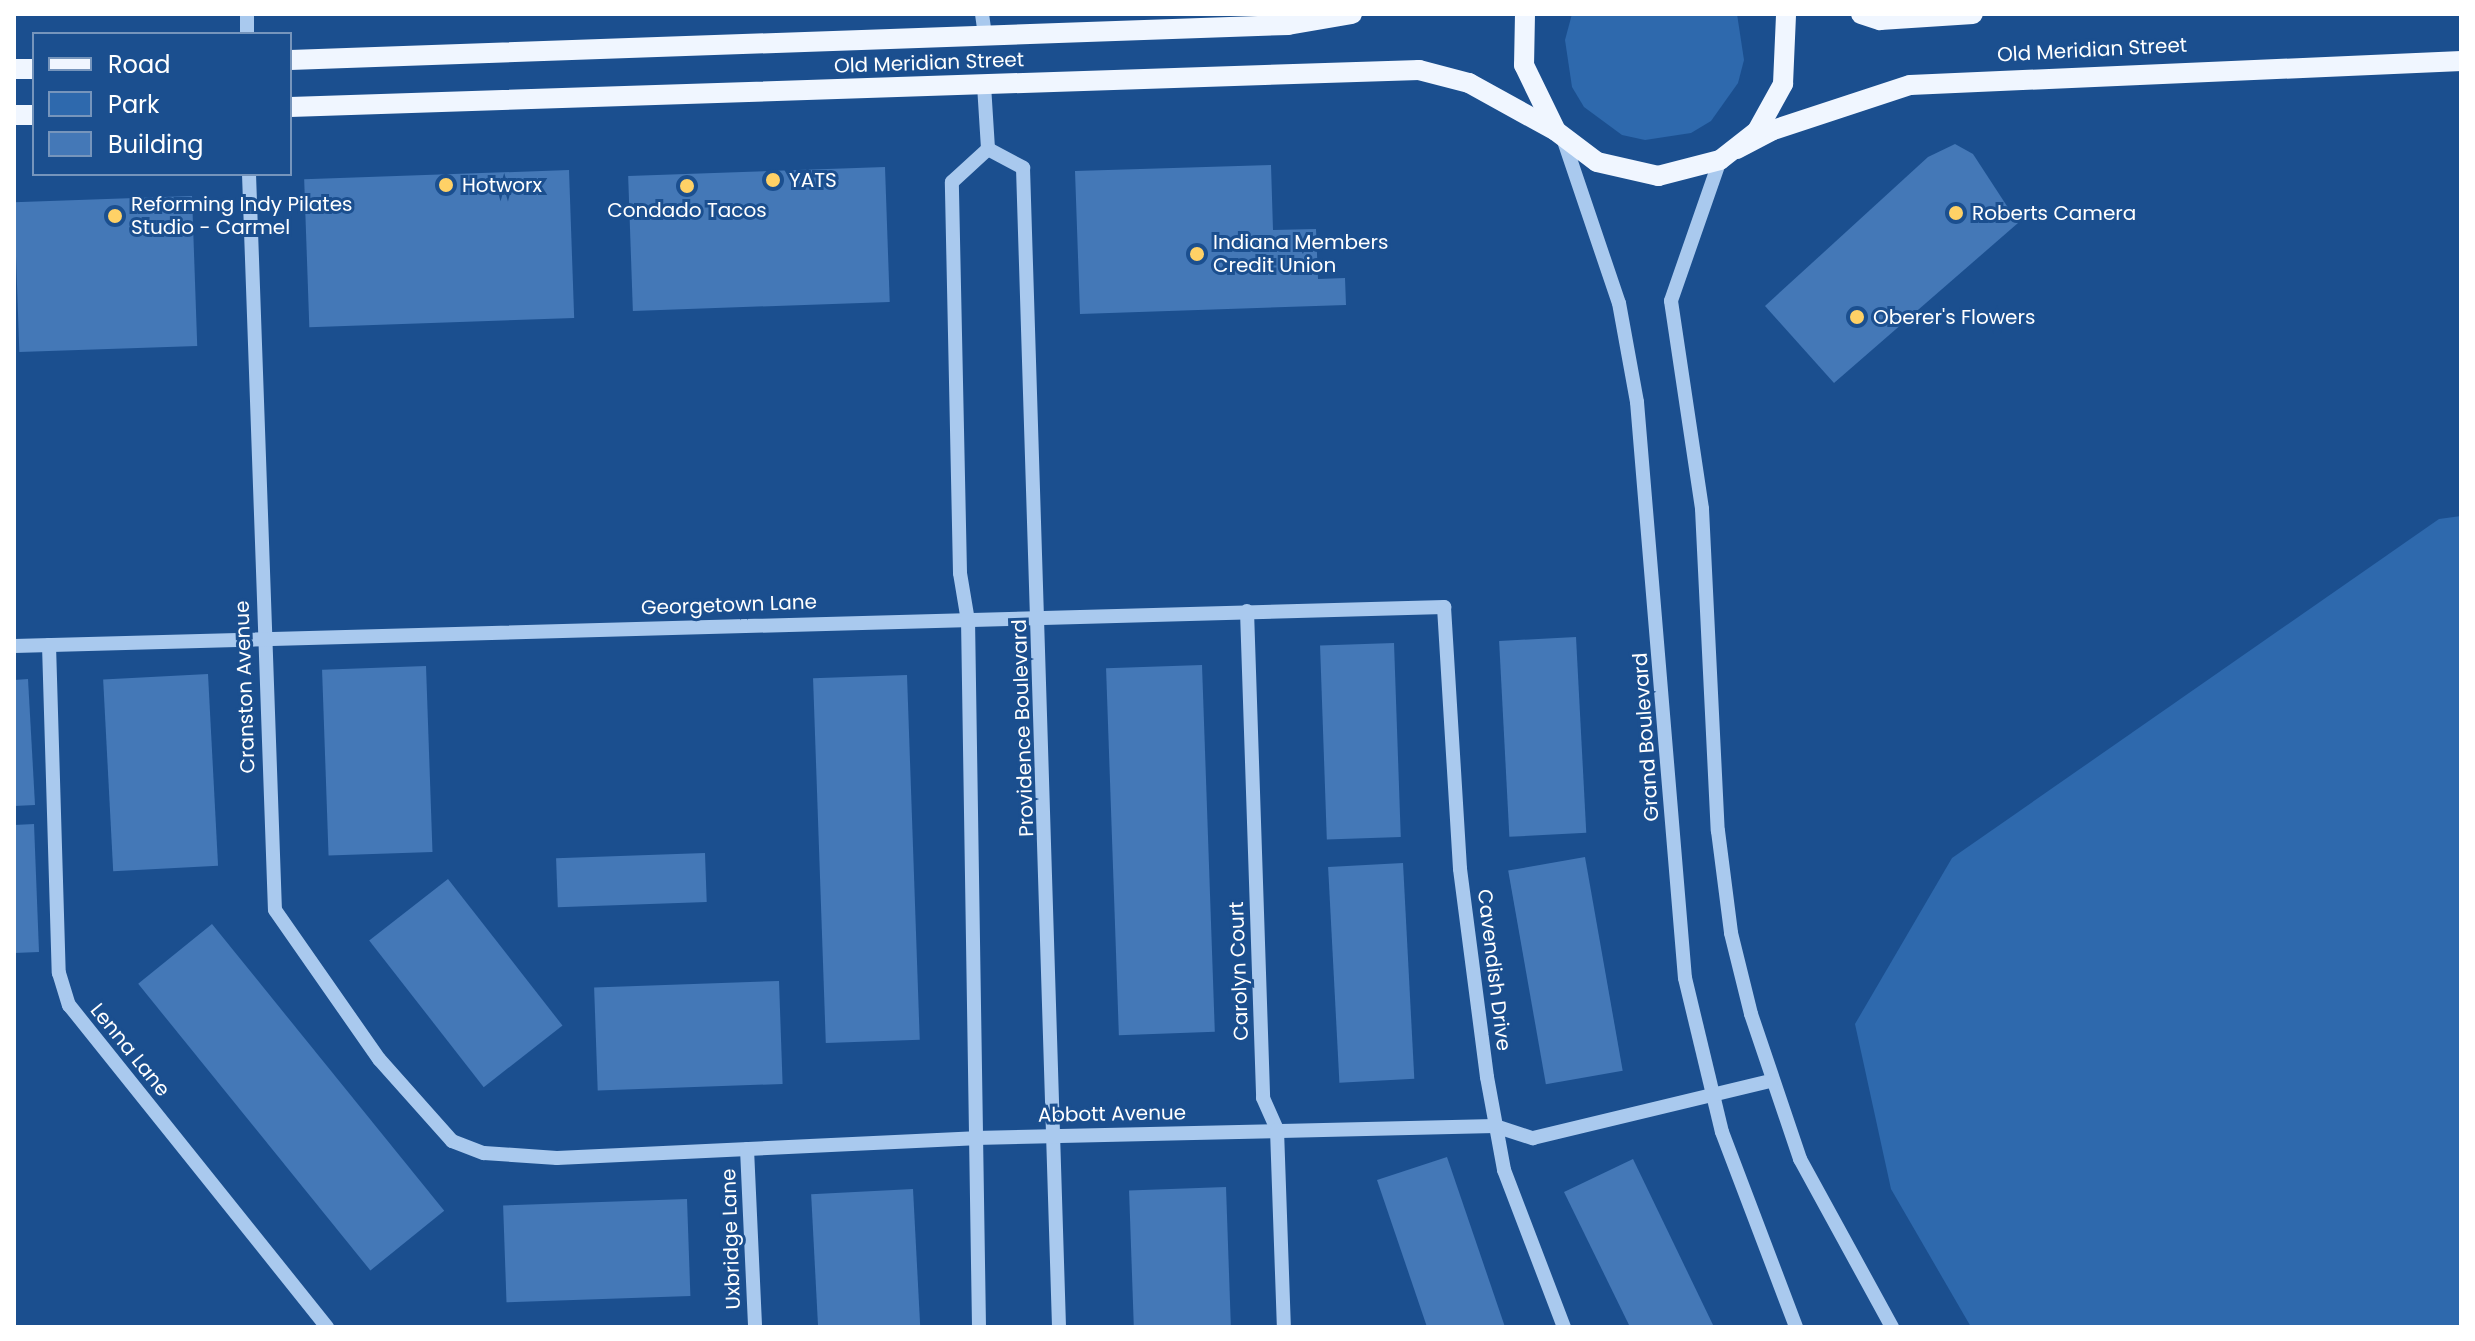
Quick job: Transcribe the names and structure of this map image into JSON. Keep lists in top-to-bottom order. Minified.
{"streets":{"main road":["Old Meridian Street"],"street":["Georgetown Lane","Cranston Avenue","Providence Boulevard","Grand Boulevard","Cavendish Drive","Carolyn Court","Lenna Lane","Abbott Avenue","Uxbridge Lane"]},"crossings":[["Old Meridian Street","Grand Boulevard"],["Georgetown Lane","Cranston Avenue"],["Georgetown Lane","Providence Boulevard"],["Georgetown Lane","Cavendish Drive"],["Georgetown Lane","Carolyn Court"],["Georgetown Lane","Lenna Lane"],["Cranston Avenue","Abbott Avenue"],["Providence Boulevard","Abbott Avenue"],["Grand Boulevard","Abbott Avenue"],["Cavendish Drive","Abbott Avenue"],["Carolyn Court","Abbott Avenue"],["Abbott Avenue","Uxbridge Lane"]],"places":["YATS","Hotworx","Condado Tacos","Roberts Camera","Reforming Indy Pilates Studio - Carmel","Indiana Members Credit Union","Oberer's Flowers"],"legend":["Road","Park","Building"]}
